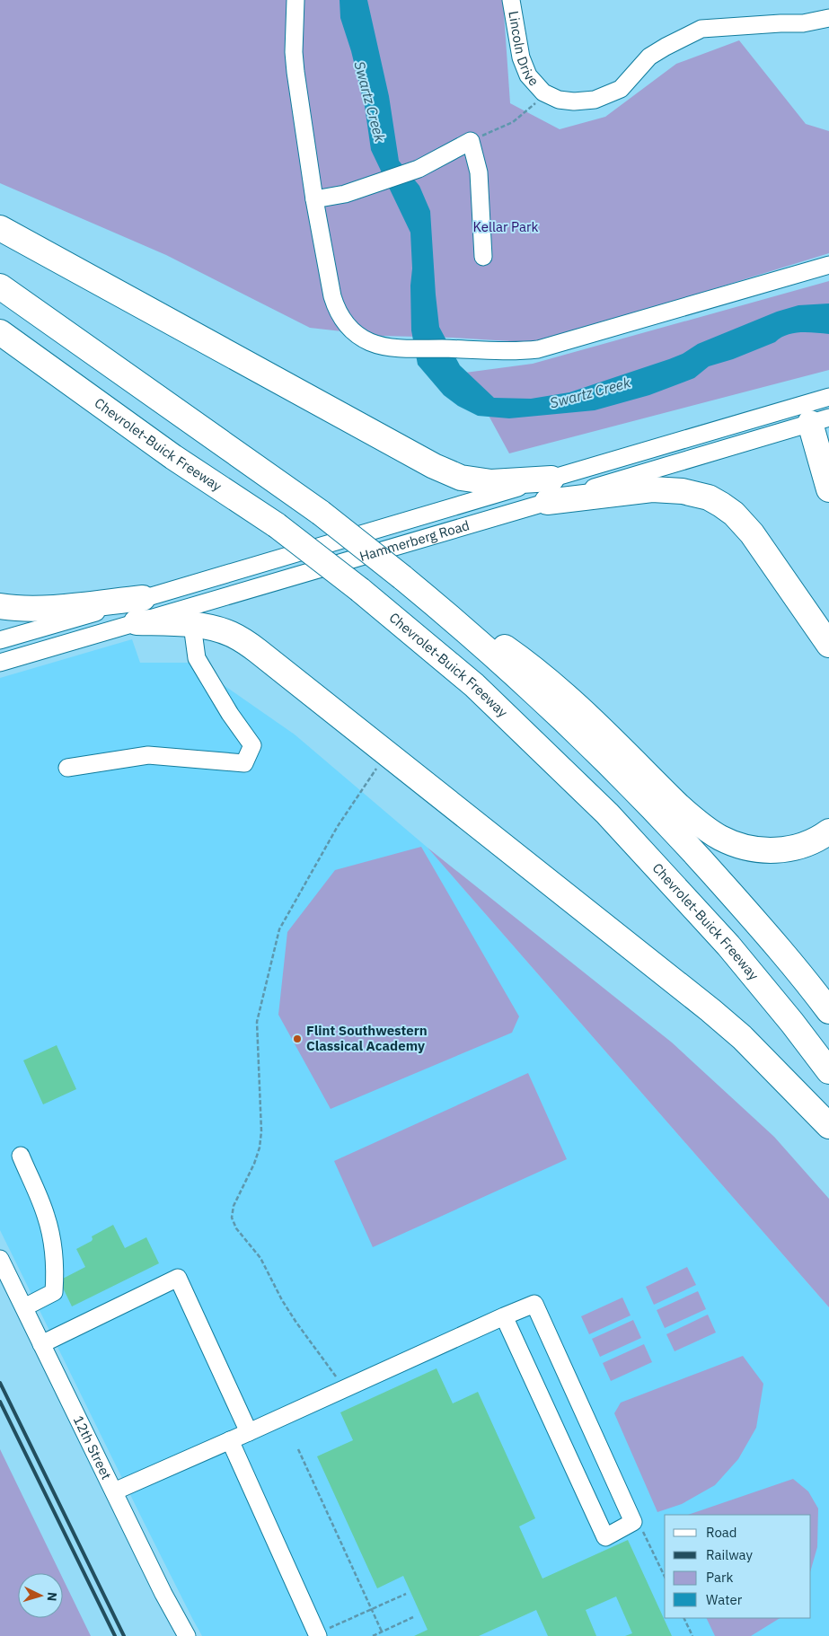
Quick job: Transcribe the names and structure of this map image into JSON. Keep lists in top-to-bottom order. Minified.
{"streets":{"highway":["Chevrolet-Buick Freeway"],"street":["Lincoln Drive","Hammerberg Road","12th Street"]},"water":["Swartz Creek"],"parks":["Kellar Park"],"places":["Flint Southwestern Classical Academy"],"legend":["Road","Railway","Park","Water"],"north":"right"}
